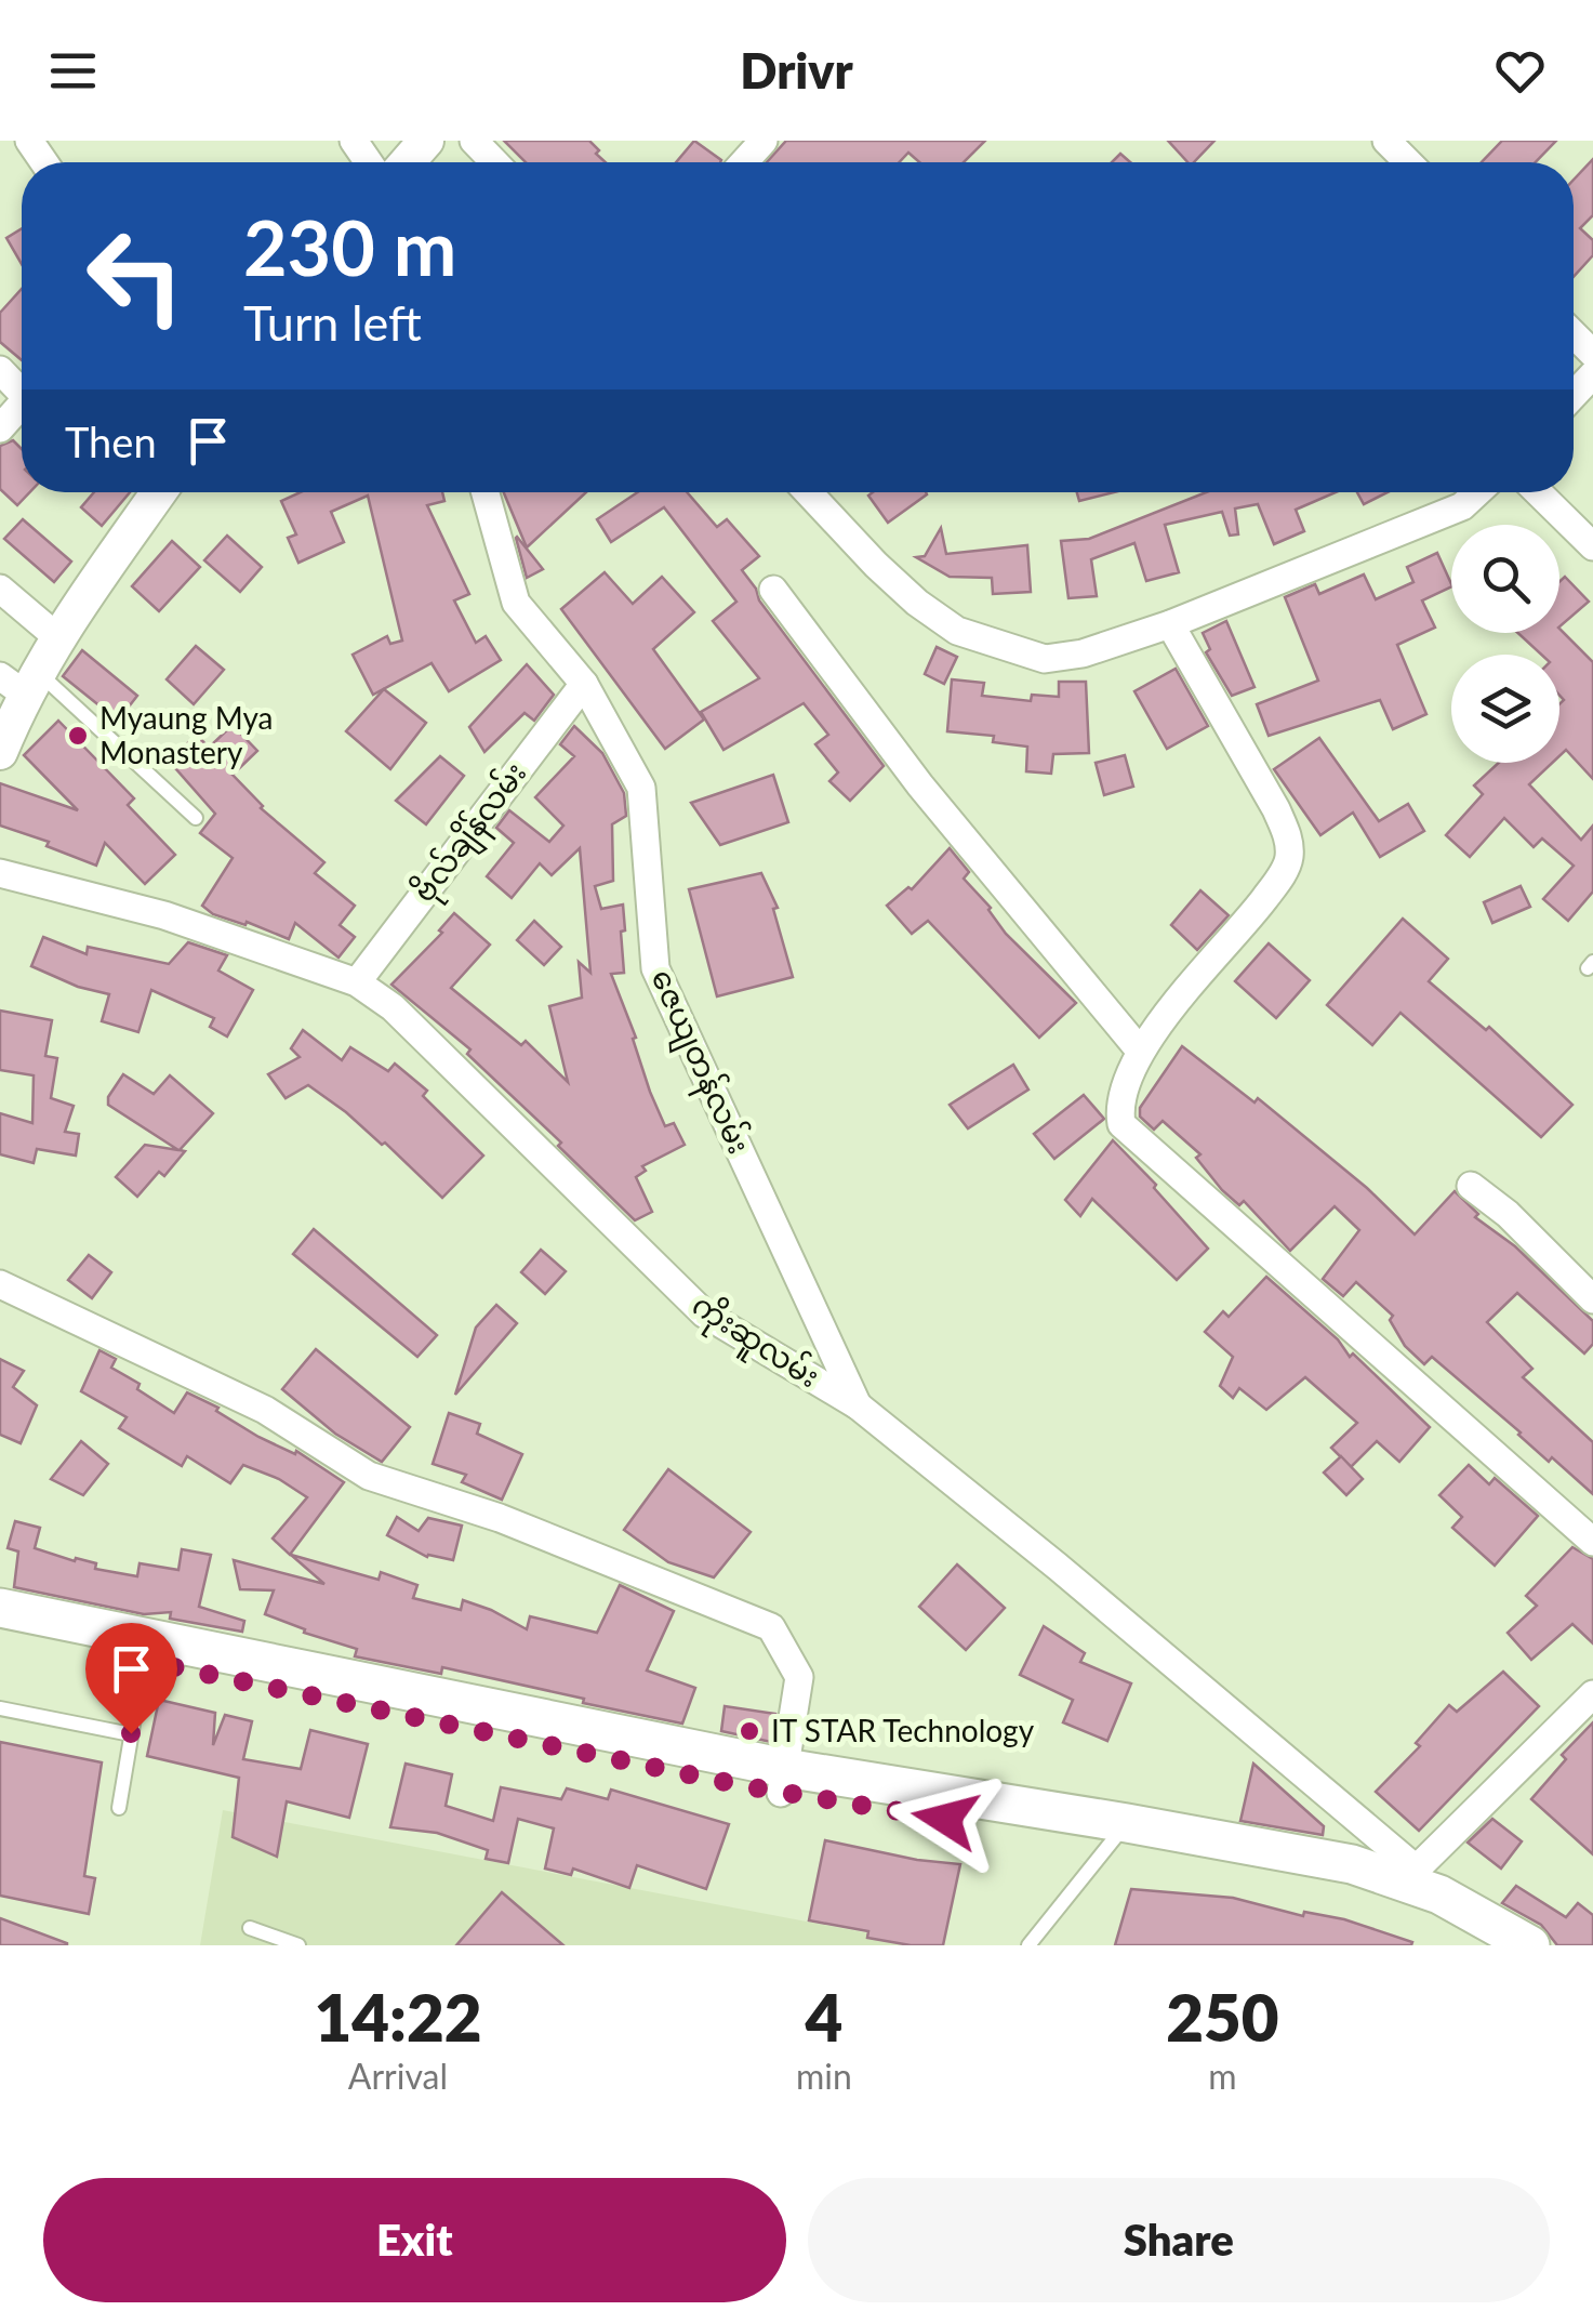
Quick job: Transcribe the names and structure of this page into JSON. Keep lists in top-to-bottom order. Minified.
{"streets":{"street":["ဗိုလ်ချိန်လမ်း","ဇေယျတန်လမ်း","ကိုးဆူလမ်း"]},"crossings":[["ဗိုလ်ချိန်လမ်း","ဇေယျတန်လမ်း"],["ဗိုလ်ချိန်လမ်း","ကိုးဆူလမ်း"],["ဇေယျတန်လမ်း","ကိုးဆူလမ်း"]],"places":["Myaung Mya Monastery","IT STAR Technology"],"page":{"header":"Drivr","turn":["230 m","Turn left"],"then":"Then","eta":["14:22","Arrival","4","min","250","m"],"buttons":["Exit","Share"]}}
